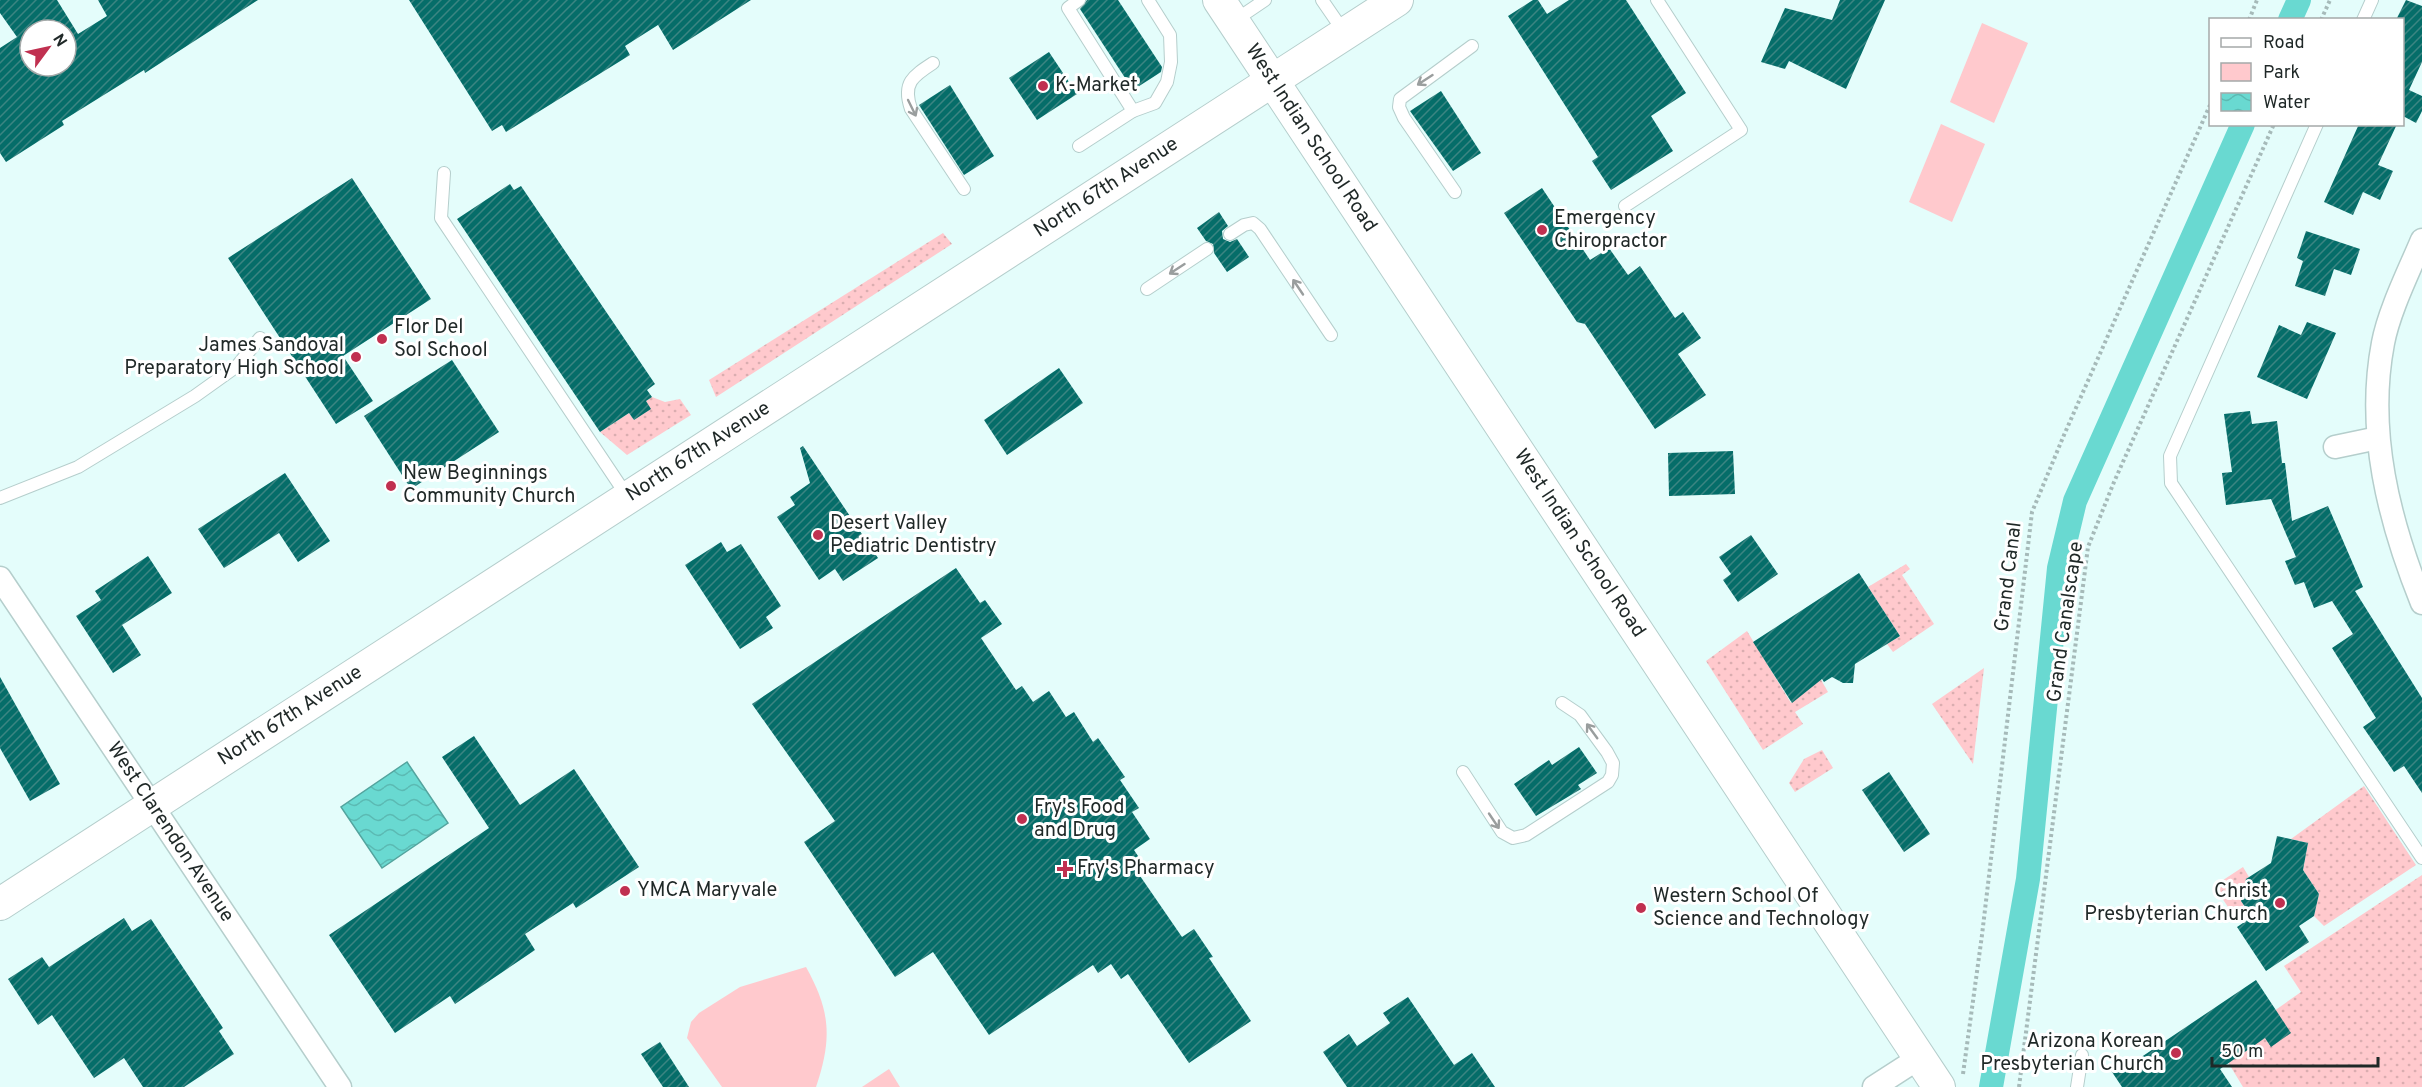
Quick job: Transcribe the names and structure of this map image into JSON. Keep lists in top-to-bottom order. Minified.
{"streets":{"main road":["West Indian School Road","North 67th Avenue"],"street":["West Clarendon Avenue"],"path":["Grand Canal","Grand Canalscape"]},"crossings":[["West Indian School Road","North 67th Avenue"],["West Indian School Road","Grand Canal"],["North 67th Avenue","West Clarendon Avenue"]],"places":{"other":["K-Market","Emergency Chiropractor","Flor Del Sol School","James Sandoval Preparatory High School","New Beginnings Community Church","Desert Valley Pediatric Dentistry","Fry's Food and Drug","YMCA Maryvale","Christ Presbyterian Church","Western School Of Science and Technology","Arizona Korean Presbyterian Church"],"health":["Fry's Pharmacy"]},"legend":["Road","Park","Water"],"scale_bar":"50 m","north":"top right"}
